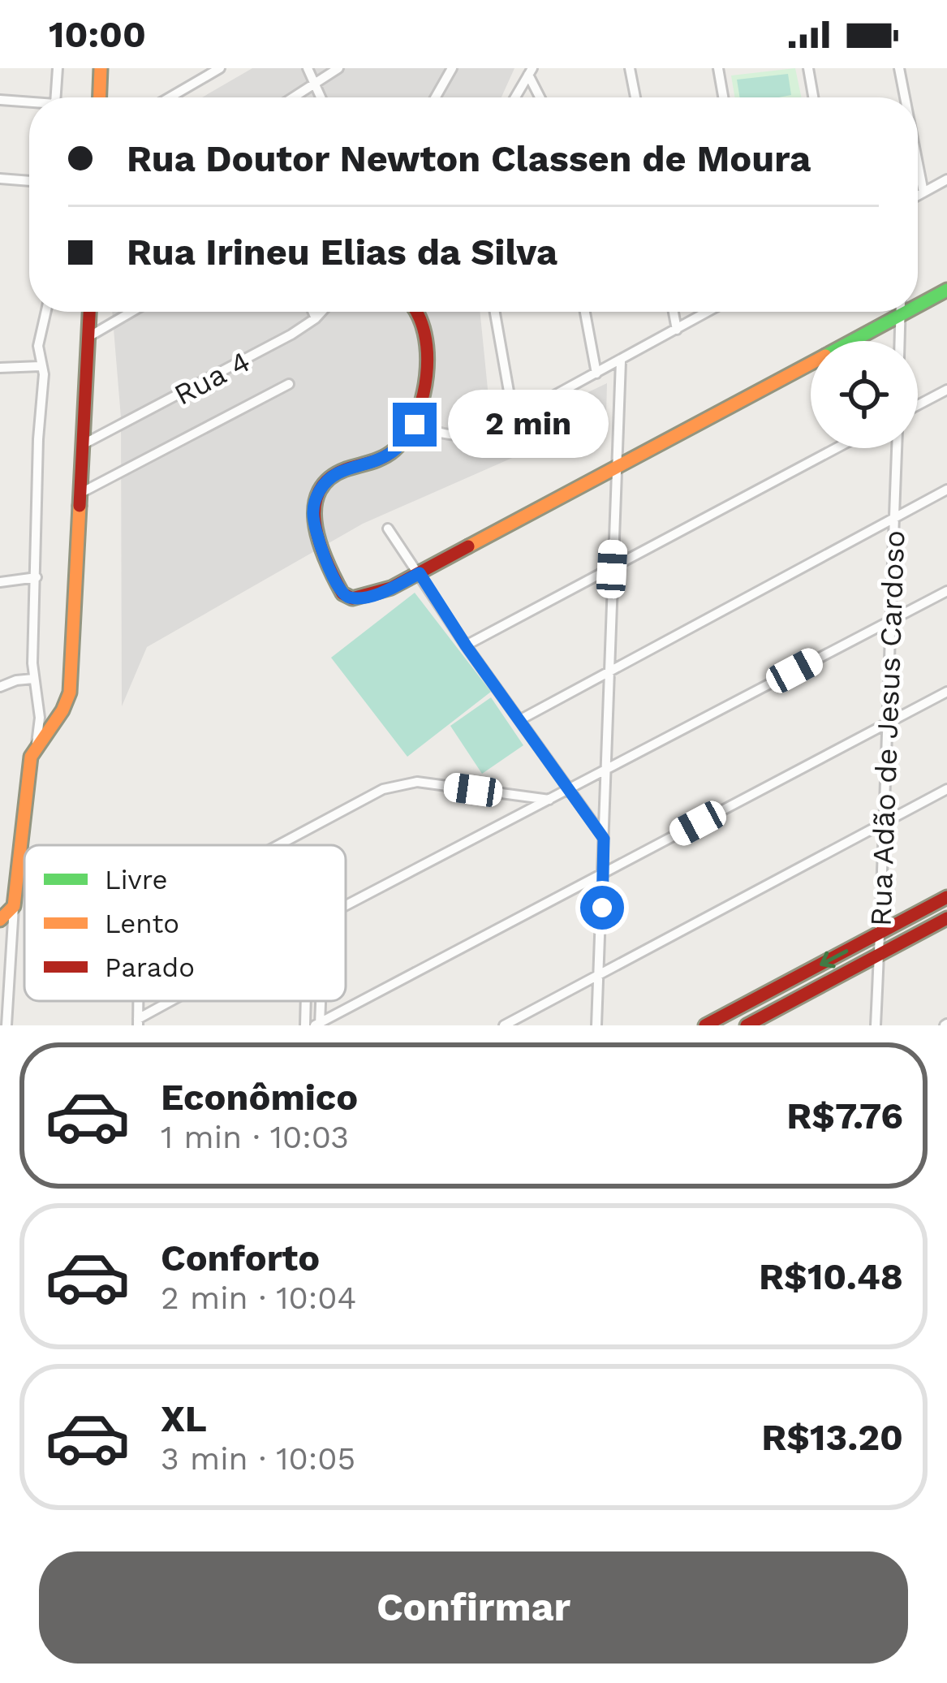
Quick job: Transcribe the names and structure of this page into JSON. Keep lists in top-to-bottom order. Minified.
{"streets":{"street":["Rua 4","Rua Adão de Jesus Cardoso"]},"legend":["Livre","Lento","Parado"],"page":{"status":"10:00","banner":["Rua Doutor Newton Classen de Moura","Rua Irineu Elias da Silva"],"bubble":"2 min","list":[{"name":"Econômico","note":"1 min · 10:03","value":"R$7.76"},{"name":"Conforto","note":"2 min · 10:04","value":"R$10.48"},{"name":"XL","note":"3 min · 10:05","value":"R$13.20"}],"buttons":"Confirmar"}}
